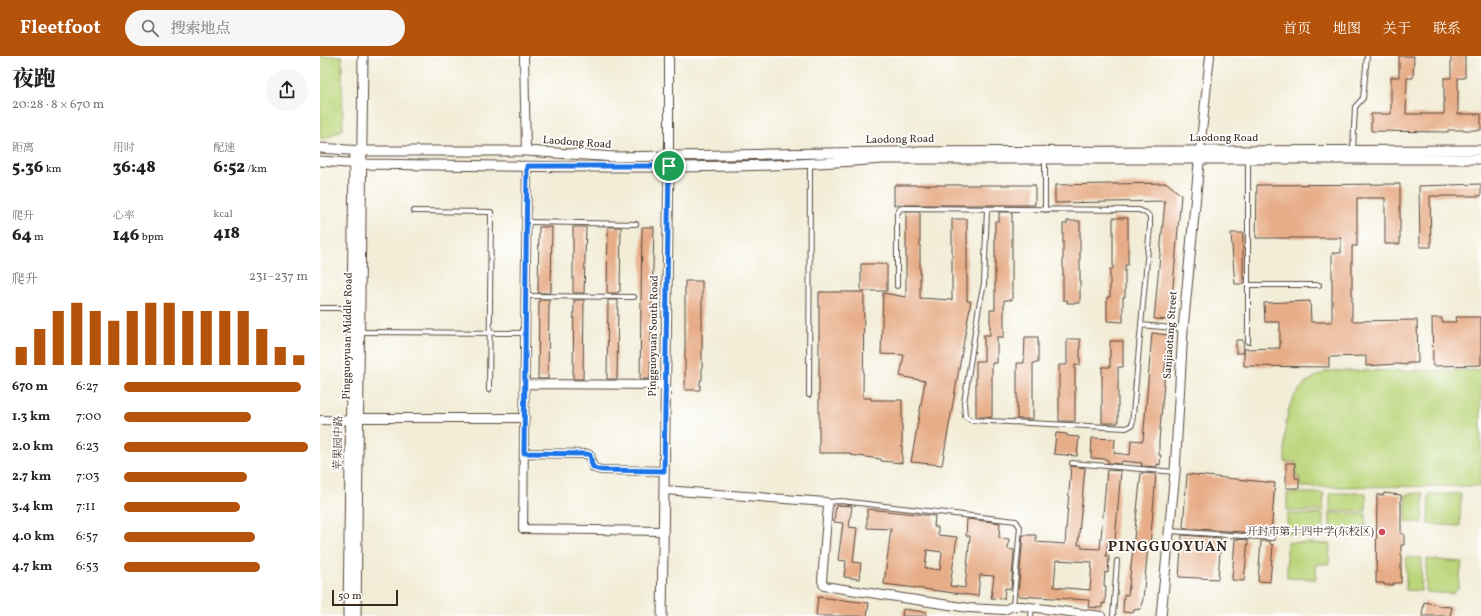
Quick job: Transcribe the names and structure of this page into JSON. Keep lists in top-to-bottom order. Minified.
{"streets":{"street":["Laodong Road","Sanjiaotang Street","Pingguoyuan Middle Road","Pingguoyuan South Road","苹果园中路"]},"crossings":[["Laodong Road","Sanjiaotang Street"],["Laodong Road","Pingguoyuan South Road"],["Laodong Road","苹果园中路"],["Pingguoyuan Middle Road","苹果园中路"]],"districts":["PINGGUOYUAN"],"places":["开封市第十四中学(东校区)"],"scale_bar":"50 m","page":{"header":"Fleetfoot","search":"搜索地点","nav":["首页","地图","关于","联系"],"heading":["夜跑","20:28 · 8 × 670 m"],"stats":[["距离","5.36 km"],["用时","36:48"],["配速","6:52 /km"],["爬升","64 m"],["心率","146 bpm"],["kcal","418"]],"chart":["爬升","231–237 m"],"list":[{"name":"670 m","note":"6:27"},{"name":"1.3 km","note":"7:00"},{"name":"2.0 km","note":"6:23"},{"name":"2.7 km","note":"7:03"},{"name":"3.4 km","note":"7:11"},{"name":"4.0 km","note":"6:57"},{"name":"4.7 km","note":"6:53"}],"scale":"50 m"}}
